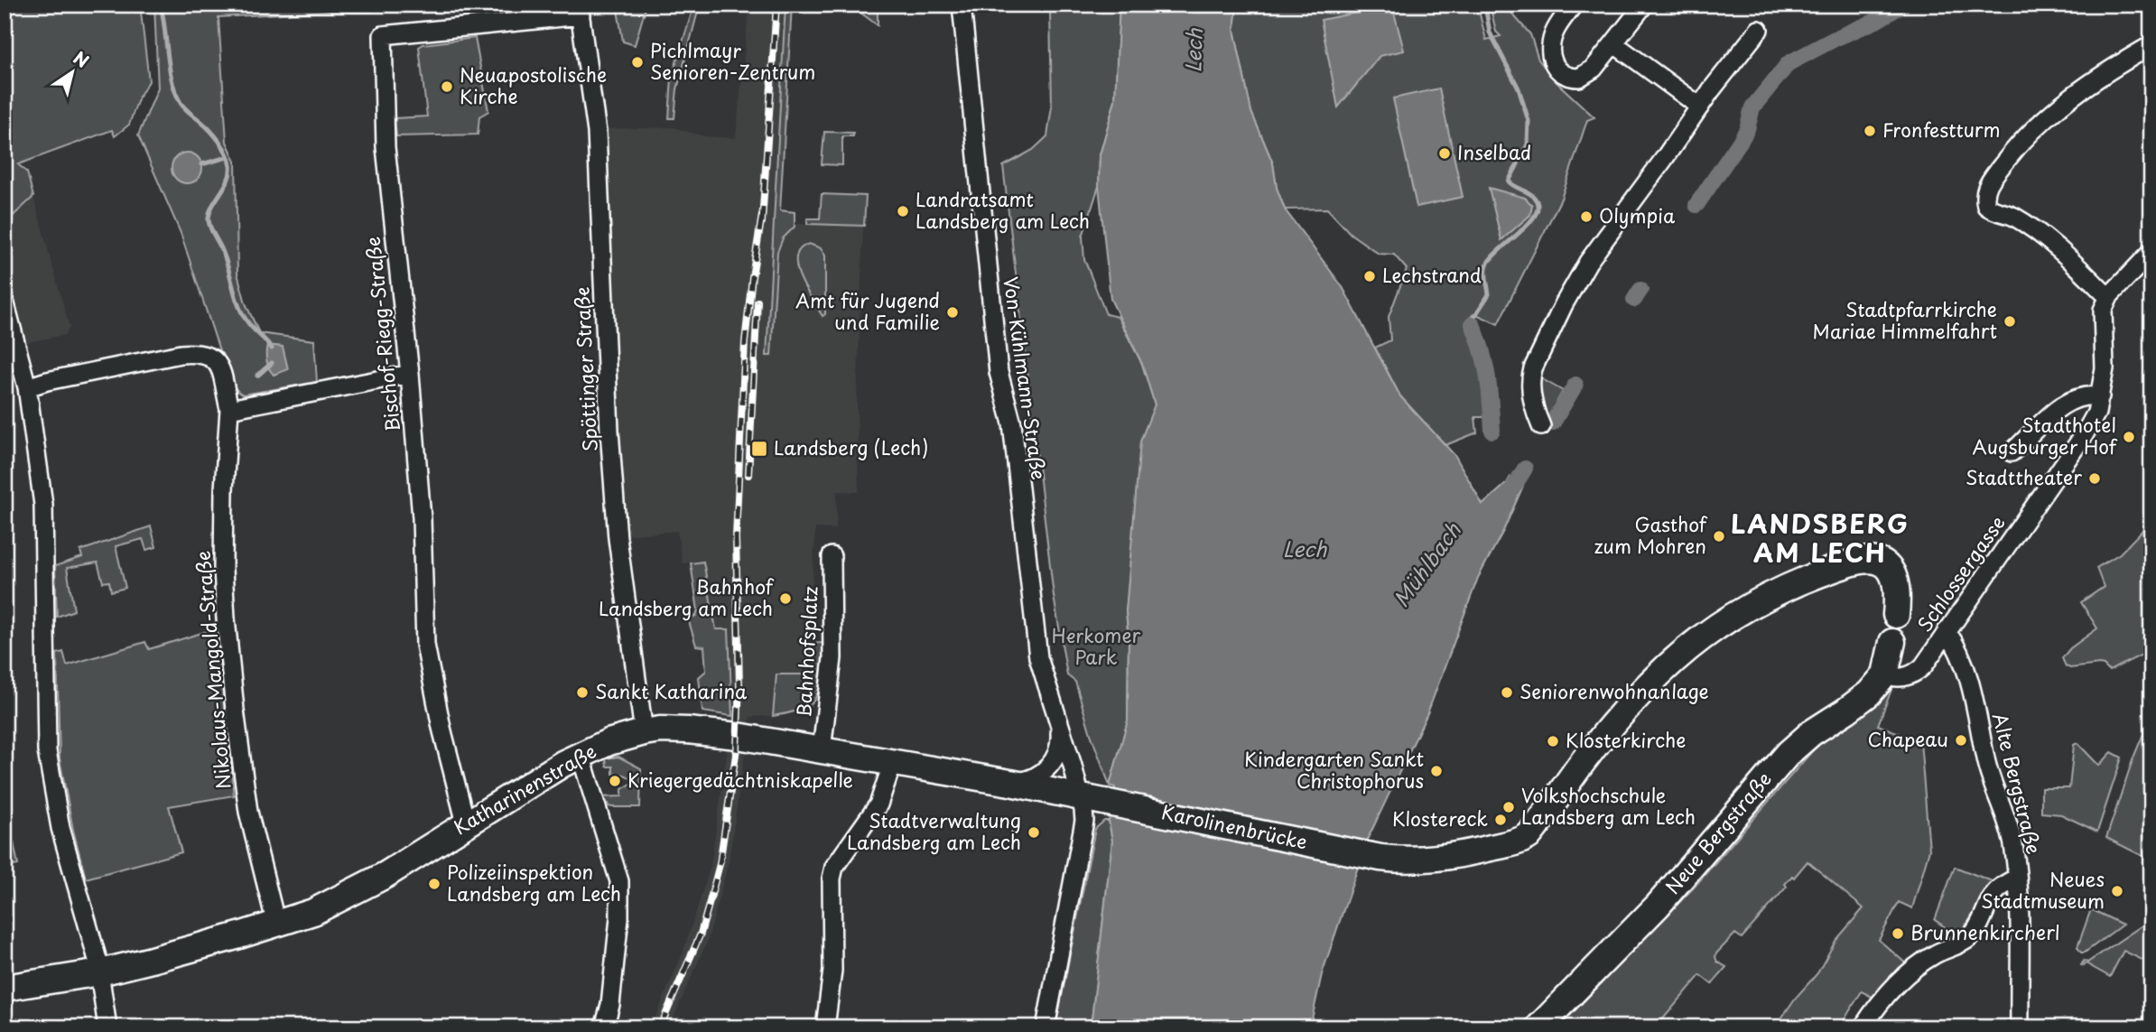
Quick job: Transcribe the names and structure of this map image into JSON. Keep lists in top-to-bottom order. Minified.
{"streets":{"main road":["Katharinenstraße","Karolinenbrücke","Neue Bergstraße"],"street":["Bischof-Riegg-Straße","Spöttinger Straße","Von-Kühlmann-Straße","Schlossergasse","Bahnhofsplatz","Nikolaus-Mangold-Straße","Alte Bergstraße"]},"crossings":[["Bischof-Riegg-Straße","Spöttinger Straße"],["Bischof-Riegg-Straße","Katharinenstraße"],["Spöttinger Straße","Katharinenstraße"],["Von-Kühlmann-Straße","Katharinenstraße"],["Schlossergasse","Alte Bergstraße"],["Schlossergasse","Neue Bergstraße"],["Bahnhofsplatz","Katharinenstraße"],["Nikolaus-Mangold-Straße","Katharinenstraße"],["Katharinenstraße","Karolinenbrücke"]],"districts":["LANDSBERG AM LECH"],"water":["Lech","Mühlbach"],"parks":["Herkomer Park"],"places":{"other":["Pichlmayr Senioren-Zentrum","Neuapostolische Kirche","Fronfestturm","Inselbad","Landratsamt Landsberg am Lech","Olympia","Lechstrand","Amt für Jugend und Familie","Stadtpfarrkirche Mariae Himmelfahrt","Stadthotel Augsburger Hof","Stadttheater","Gasthof zum Mohren","Bahnhof Landsberg am Lech","Sankt Katharina","Seniorenwohnanlage","Chapeau","Klosterkirche","Kindergarten Sankt Christophorus","Kriegergedächtniskapelle","Volkshochschule Landsberg am Lech","Klostereck","Stadtverwaltung Landsberg am Lech","Polizeiinspektion Landsberg am Lech","Neues Stadtmuseum","Brunnenkircherl"],"transit":["Landsberg (Lech)"]},"north":"top right"}
